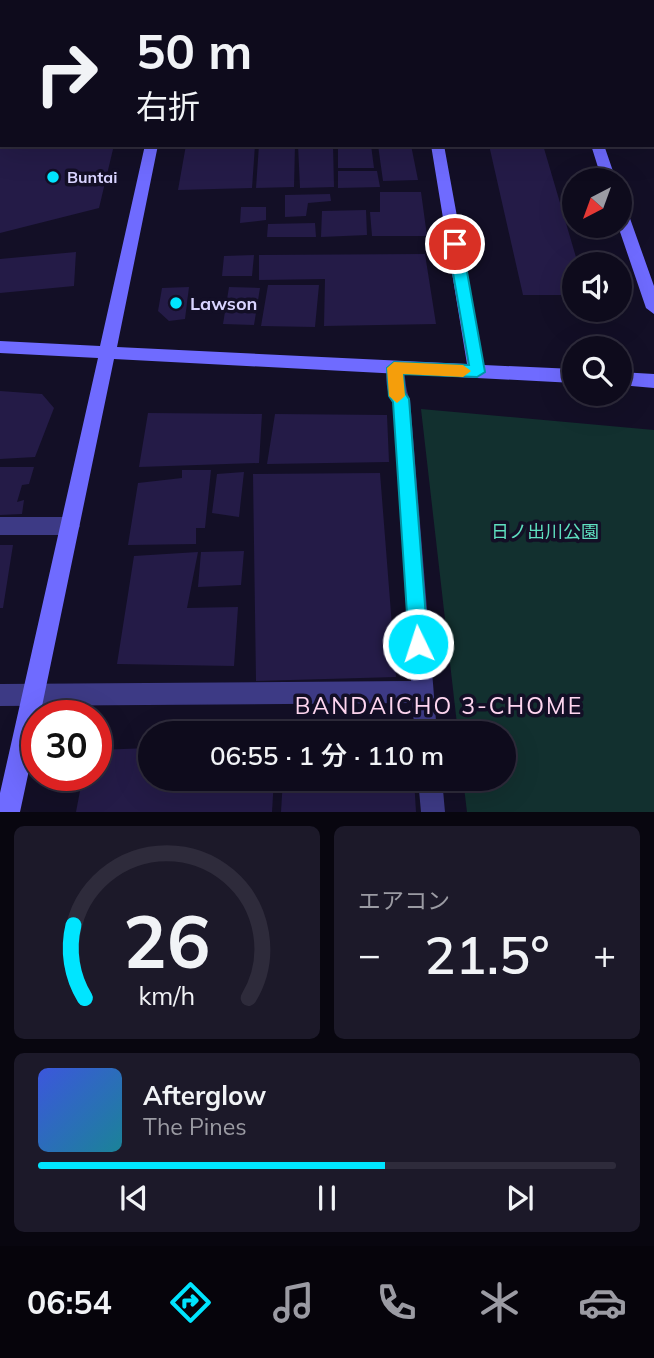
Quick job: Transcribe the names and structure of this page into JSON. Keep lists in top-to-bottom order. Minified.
{"districts":["BANDAICHO 3-CHOME"],"parks":["日ノ出川公園"],"places":["Buntai","Lawson"],"north":"bottom left","page":{"turn":["50 m","右折"],"limit":"30","trip":"06:55 · 1 分 · 110 m","tile":"エアコン","heat":["−","21.5°","+"],"song":["Afterglow","The Pines"],"tabs":"06:54","gauge":["26","km/h"]}}
